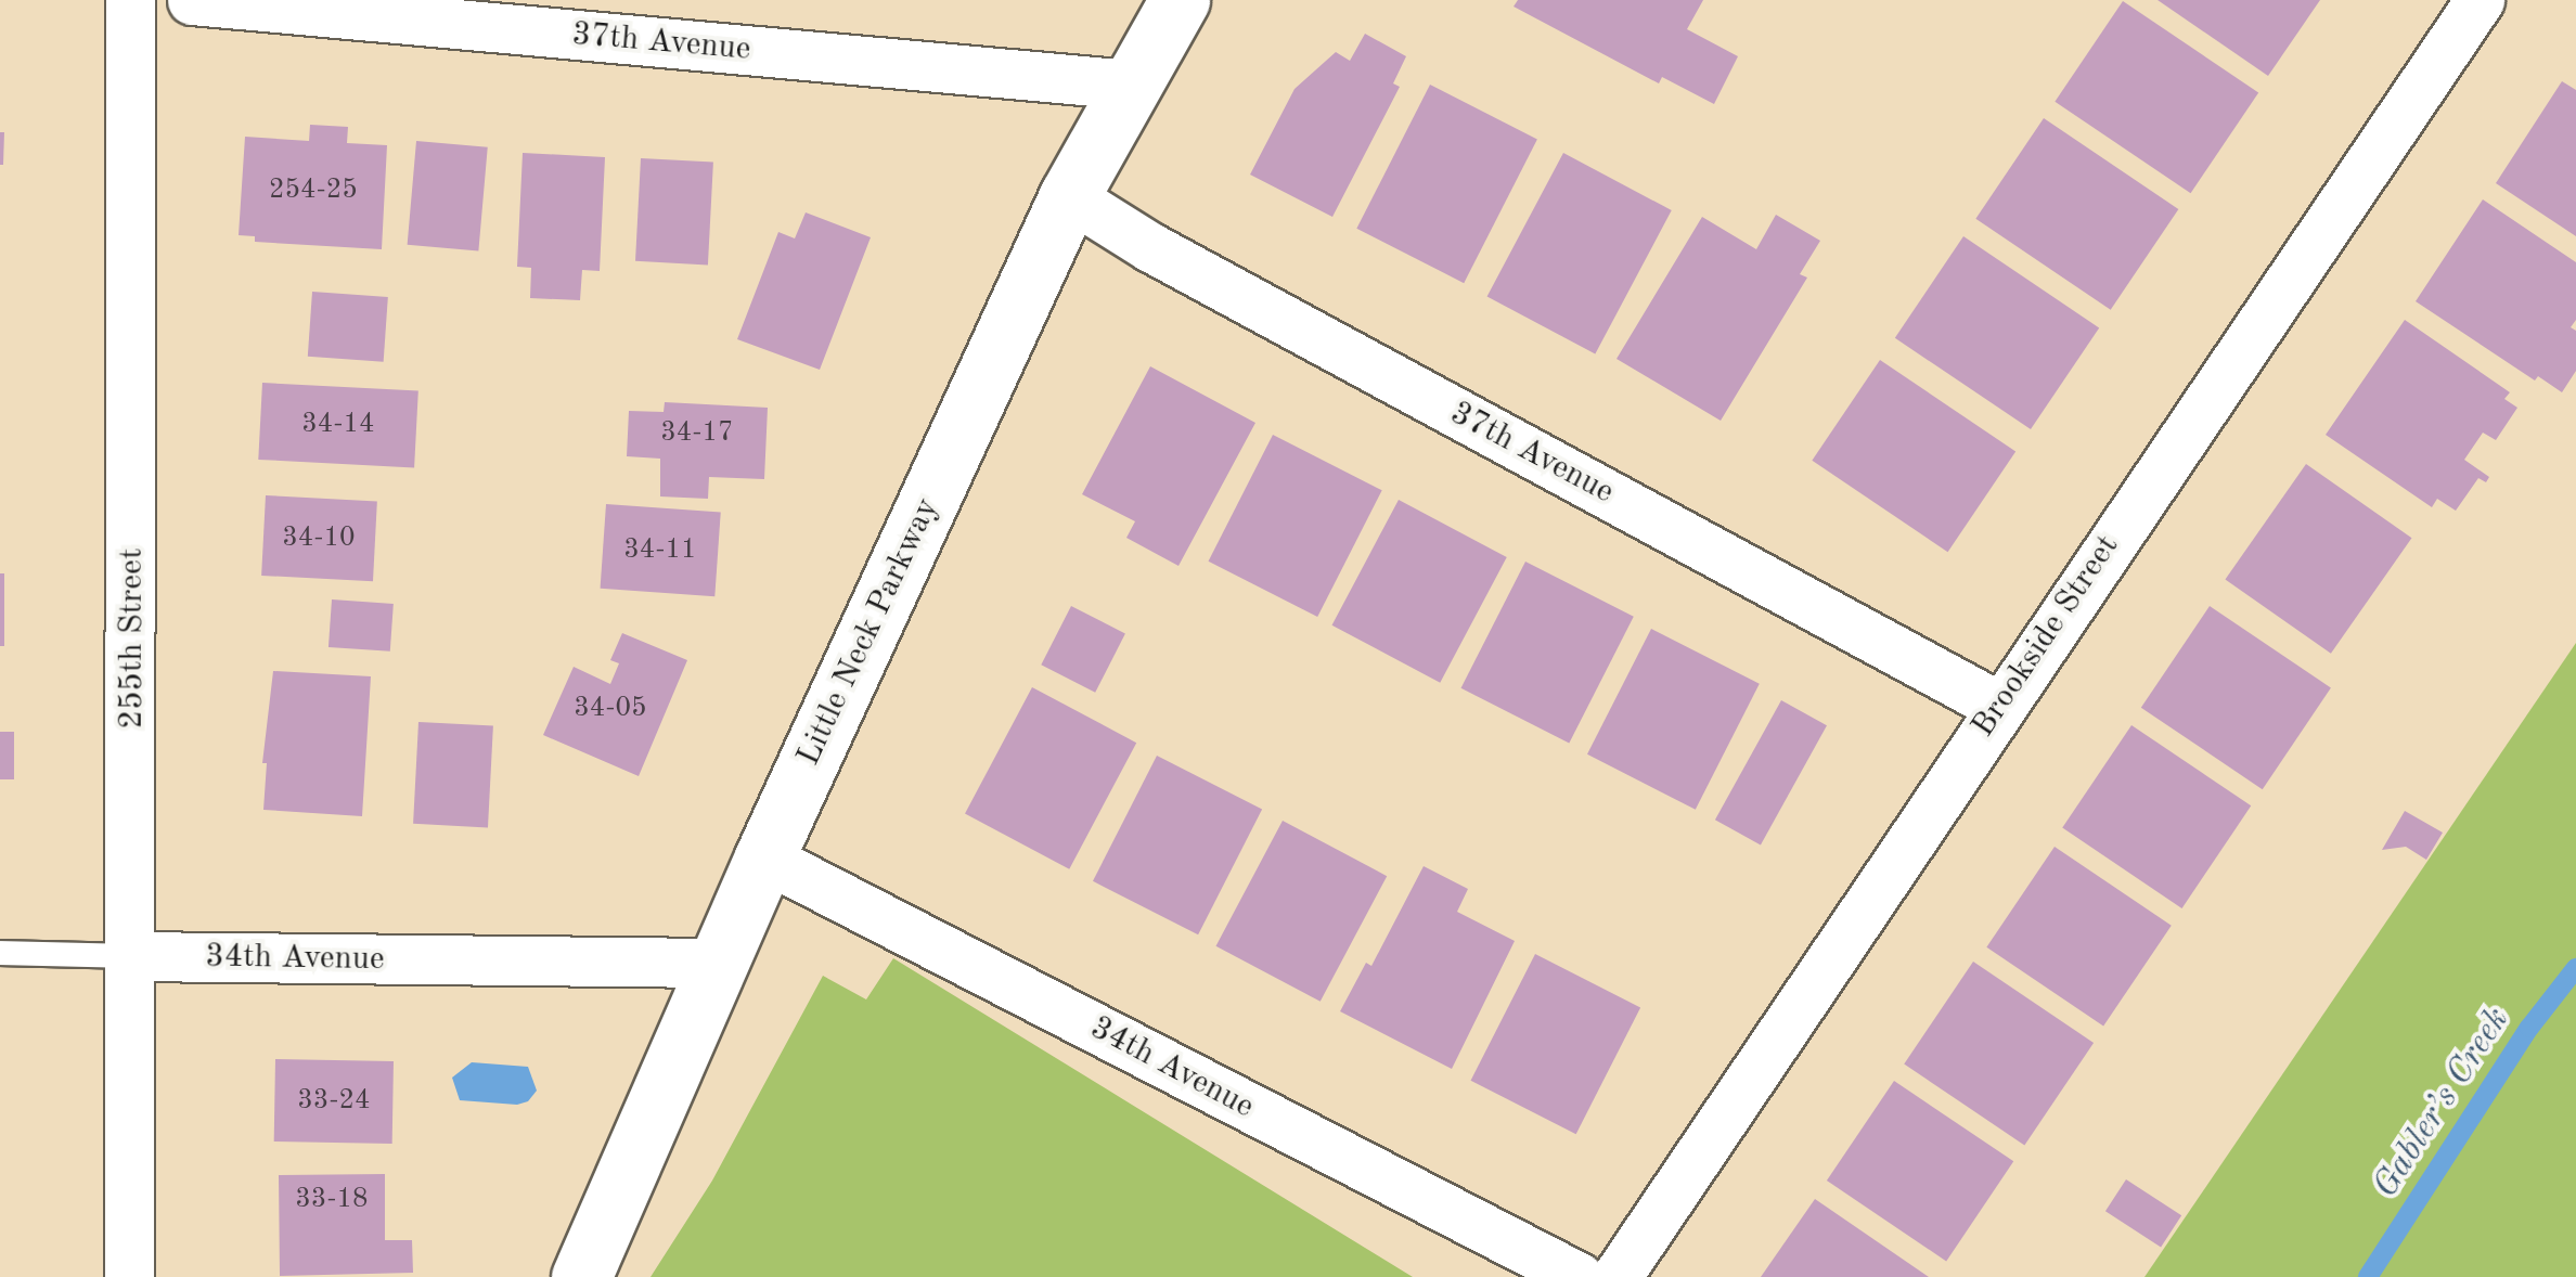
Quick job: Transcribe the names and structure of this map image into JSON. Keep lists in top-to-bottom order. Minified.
{"streets":{"street":["37th Avenue","Little Neck Parkway","Brookside Street","255th Street","34th Avenue"]},"crossings":[["37th Avenue","Little Neck Parkway"],["37th Avenue","Brookside Street"],["Little Neck Parkway","34th Avenue"],["255th Street","34th Avenue"]],"water":["Gabler’s Creek"],"house_numbers":["254-25","34-14","34-17","34-10","34-11","34-05","33-24","33-18"]}
